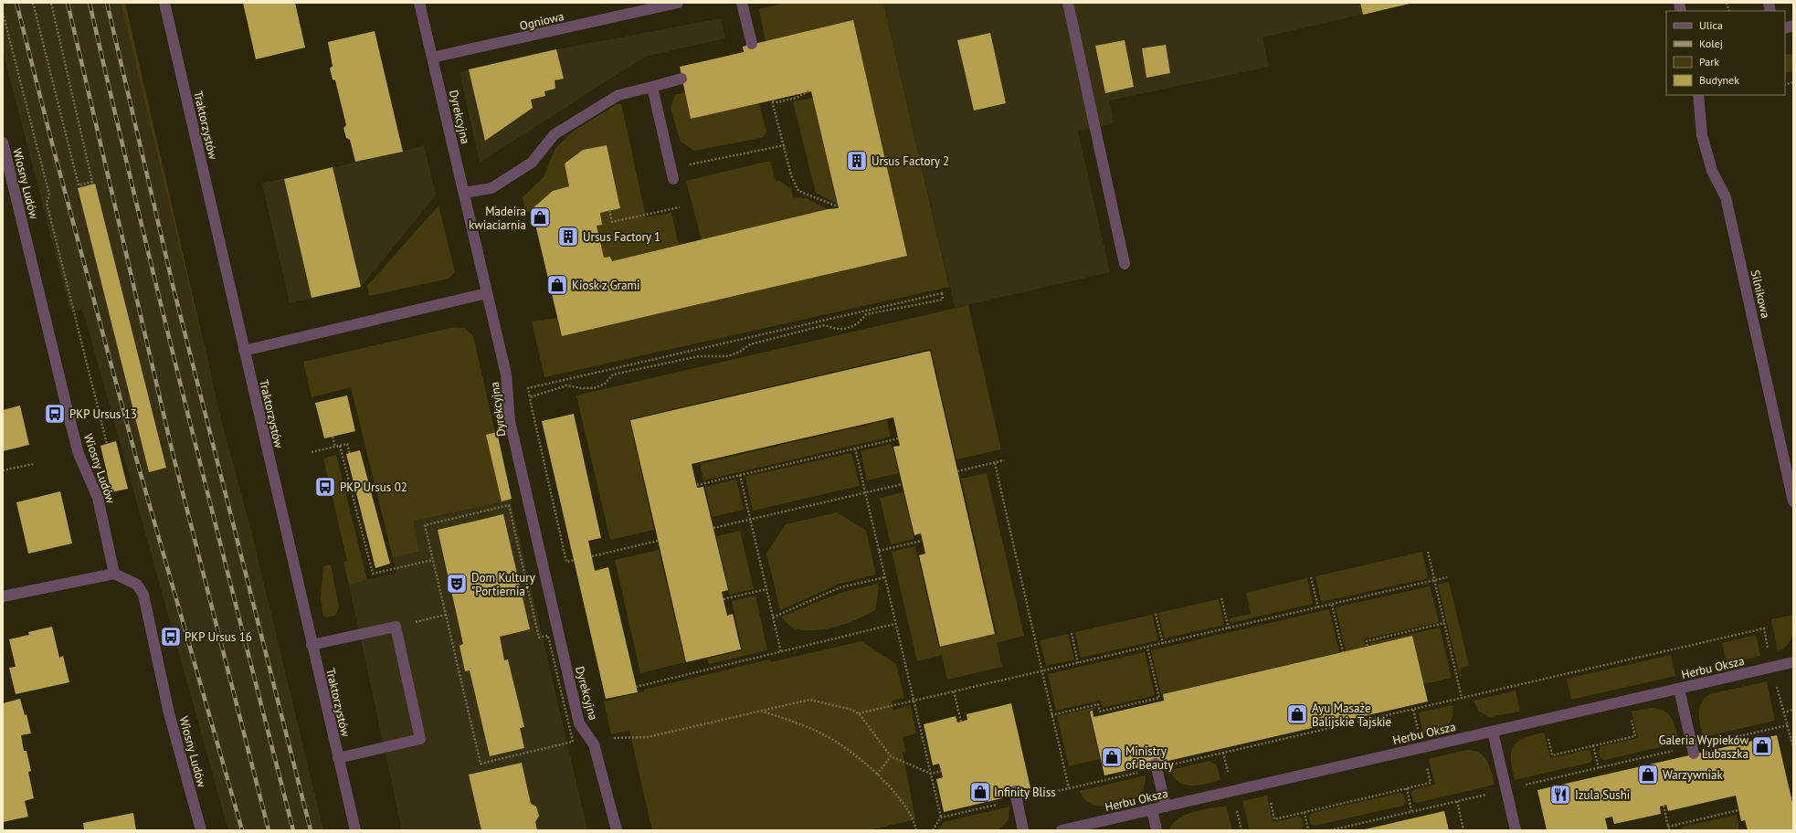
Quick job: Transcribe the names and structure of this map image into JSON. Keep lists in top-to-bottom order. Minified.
{"streets":{"street":["Ogniowa","Dyrekcyjna","Traktorzystów","Wiosny Ludów","Silnikowa","Herbu Oksza"]},"crossings":[["Ogniowa","Dyrekcyjna"]],"places":{"building":["Ursus Factory 2","Ursus Factory 1"],"shop":["Madeira kwiaciarnia","Kiosk z Grami","Ayu Masaże Balijskie Tajskie","Galeria Wypieków Lubaszka","Ministry of Beauty","Warzywniak","Infinity Bliss"],"bus stop":["PKP Ursus 13","PKP Ursus 02","PKP Ursus 16"],"theatre":["Dom Kultury \"Portiernia\""],"restaurant":["Izula Sushi"]},"legend":["Ulica","Kolej","Park","Budynek"]}
